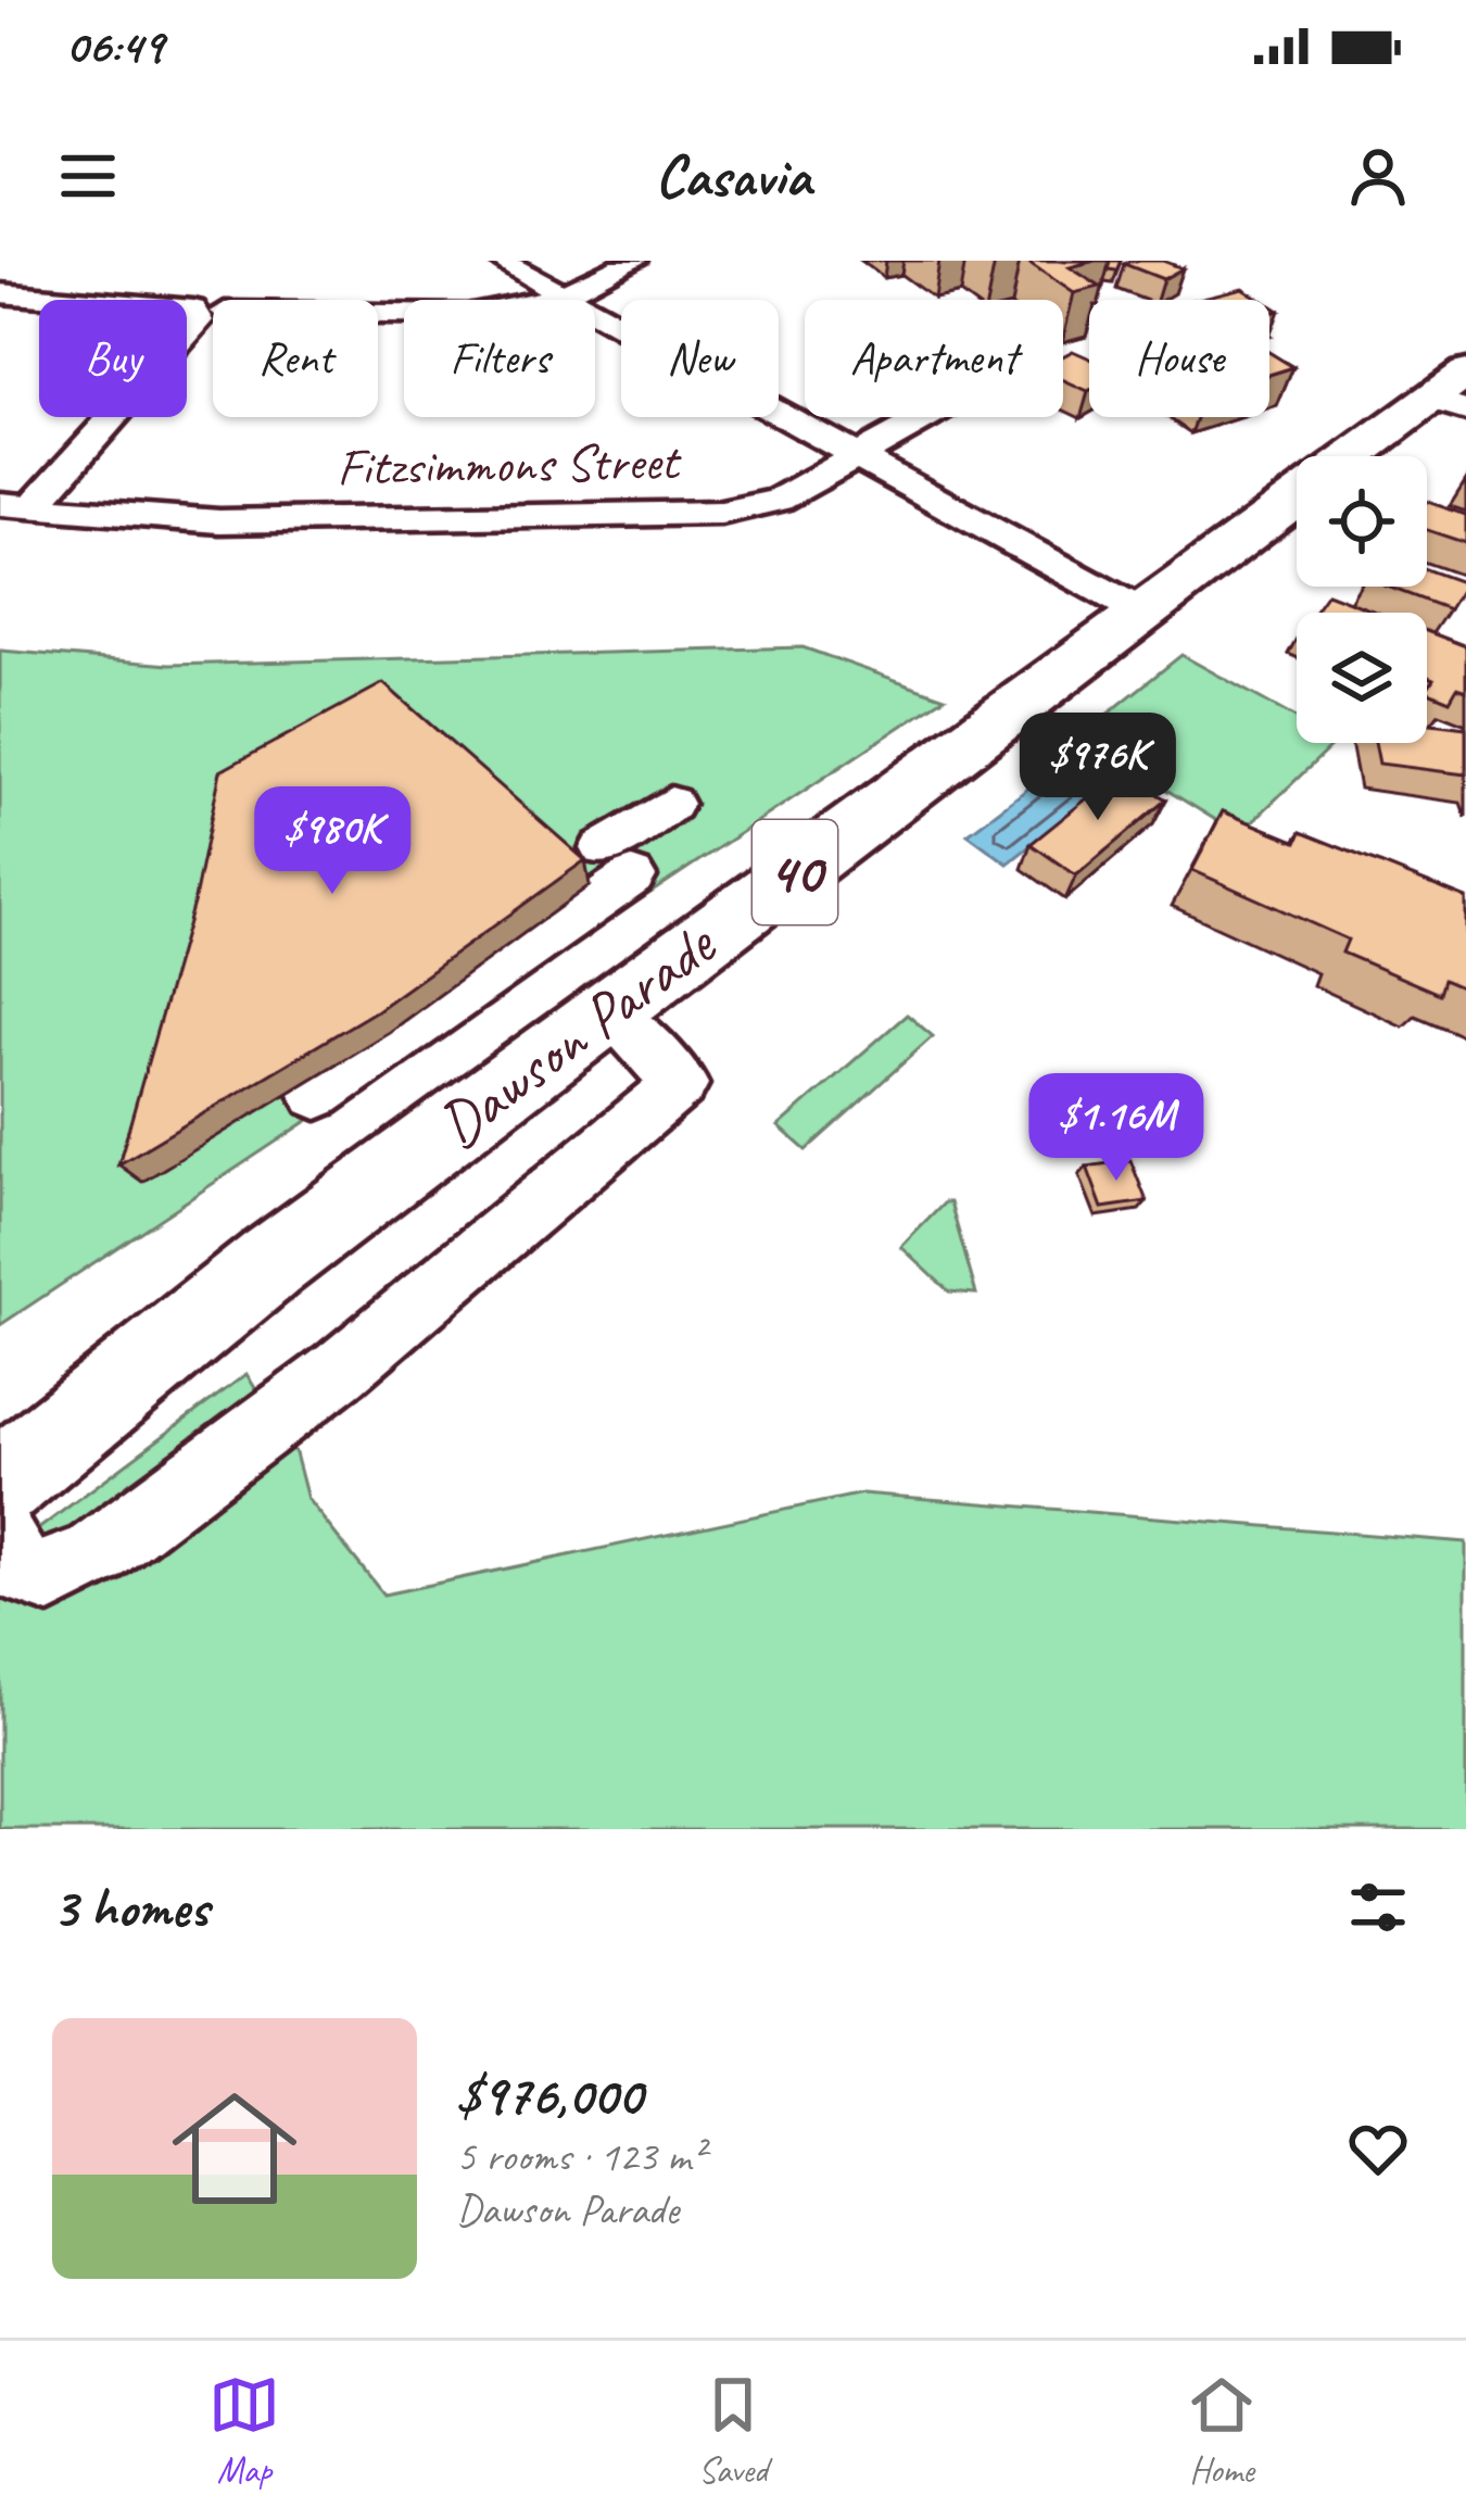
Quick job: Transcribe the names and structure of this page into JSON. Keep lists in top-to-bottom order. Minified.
{"streets":{"main road":["40","Dawson Parade"],"street":["Fitzsimmons Street"]},"page":{"status":"06:49","header":"Casavia","chip":["Buy","Rent","Filters","New","Apartment","House"],"price":["$976K","$980K","$1.16M"],"heading":"3 homes","list":[{"name":"$976,000","note":"5 rooms · 123 m² · Dawson Parade"}],"tabs":["Map","Saved","Home"]}}
